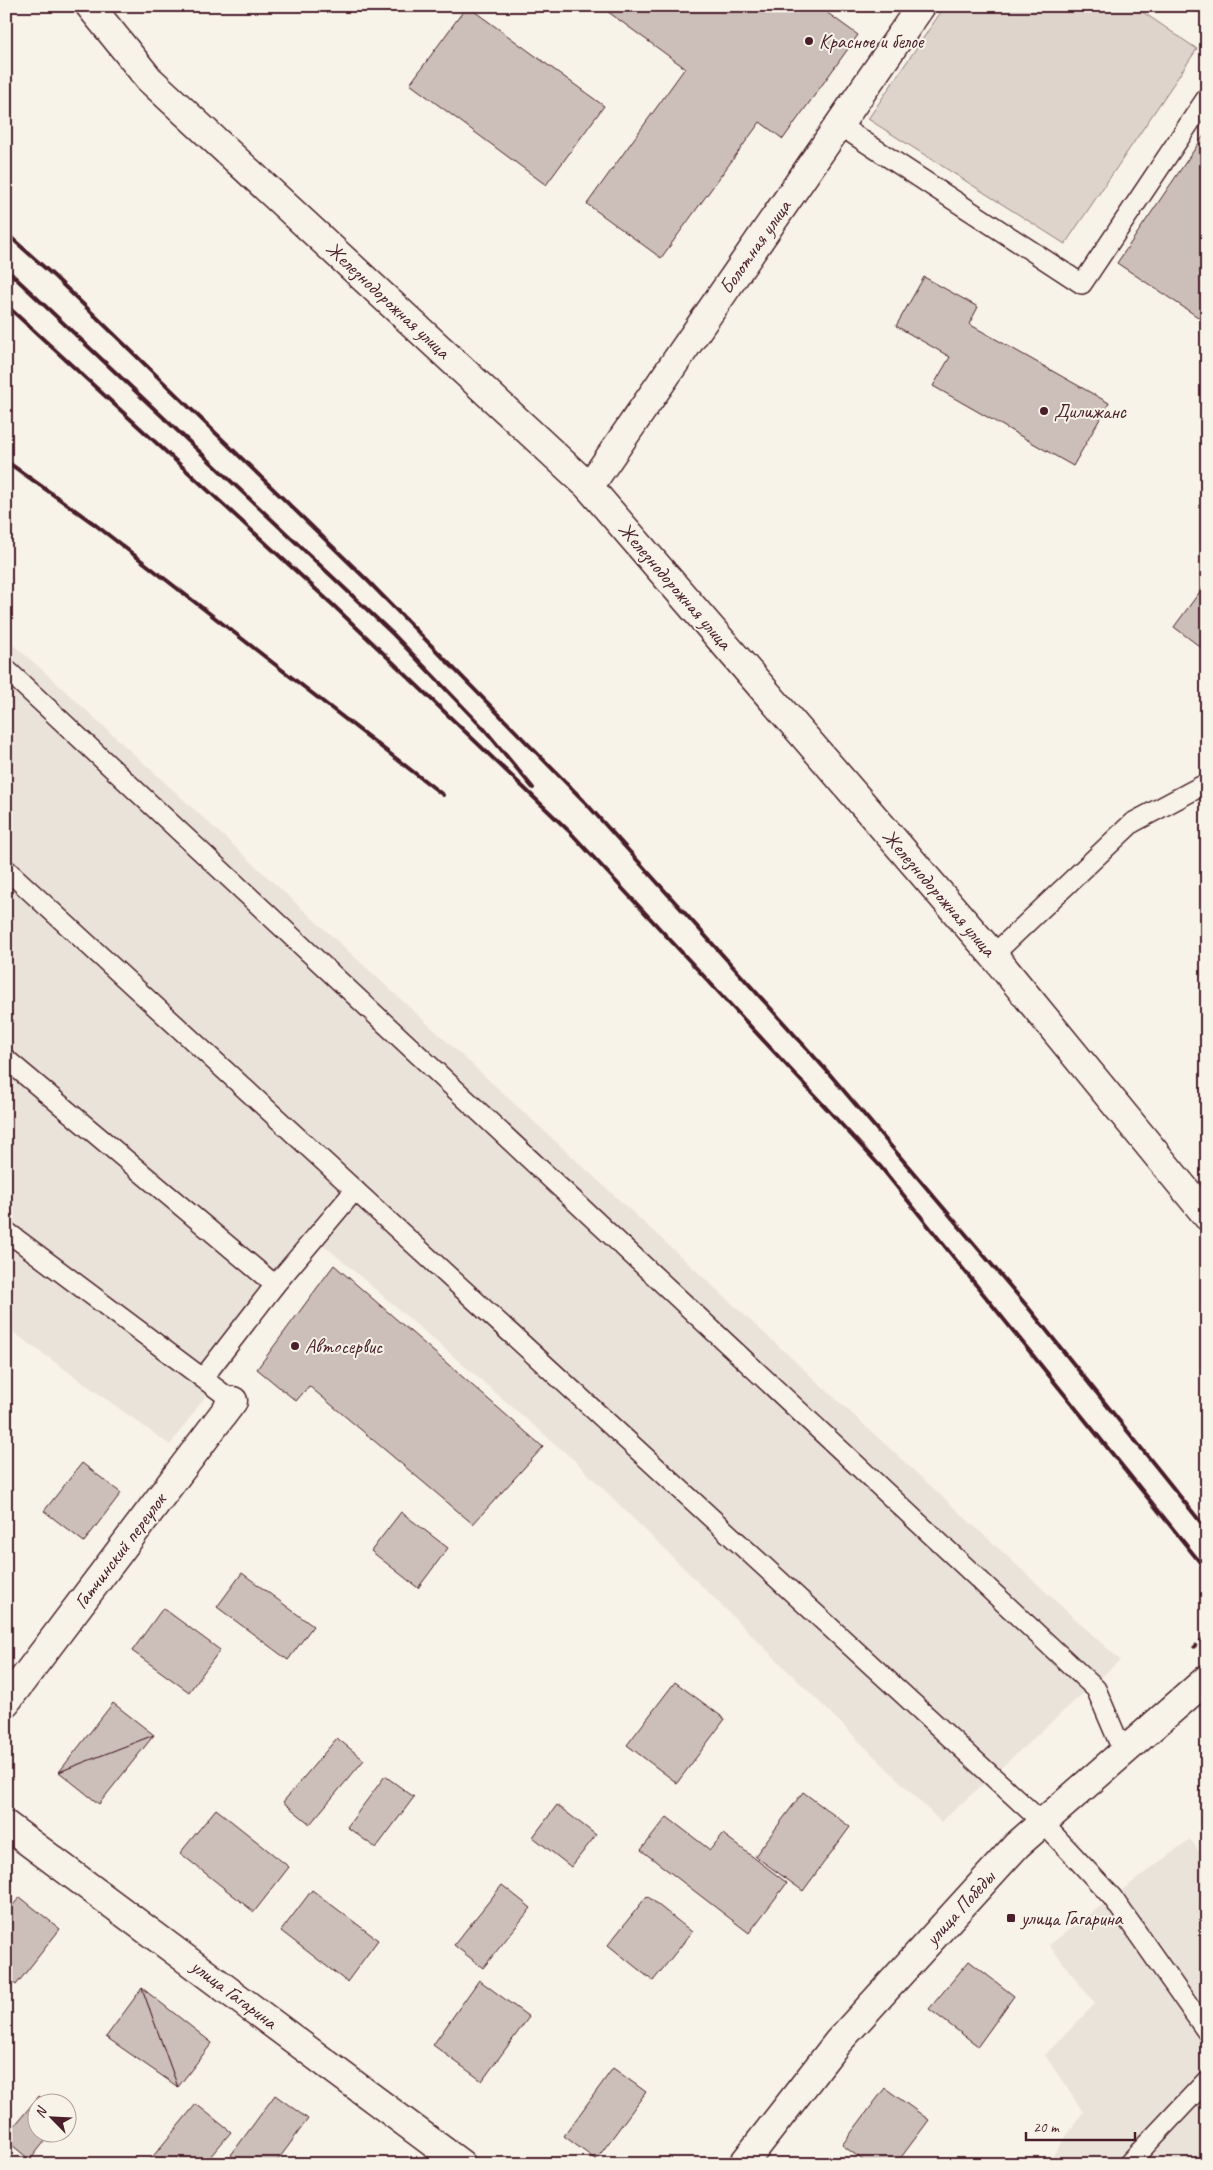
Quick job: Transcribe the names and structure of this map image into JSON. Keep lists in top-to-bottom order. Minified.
{"streets":{"street":["Болотная улица","Железнодорожная улица","Гатчинский переулок","улица Победы","улица Гагарина"]},"crossings":[["Болотная улица","Железнодорожная улица"]],"places":{"other":["Красное и белое","Дилижанс","Автосервис"],"transit":["улица Гагарина"]},"scale_bar":"20 m","north":"top left"}
